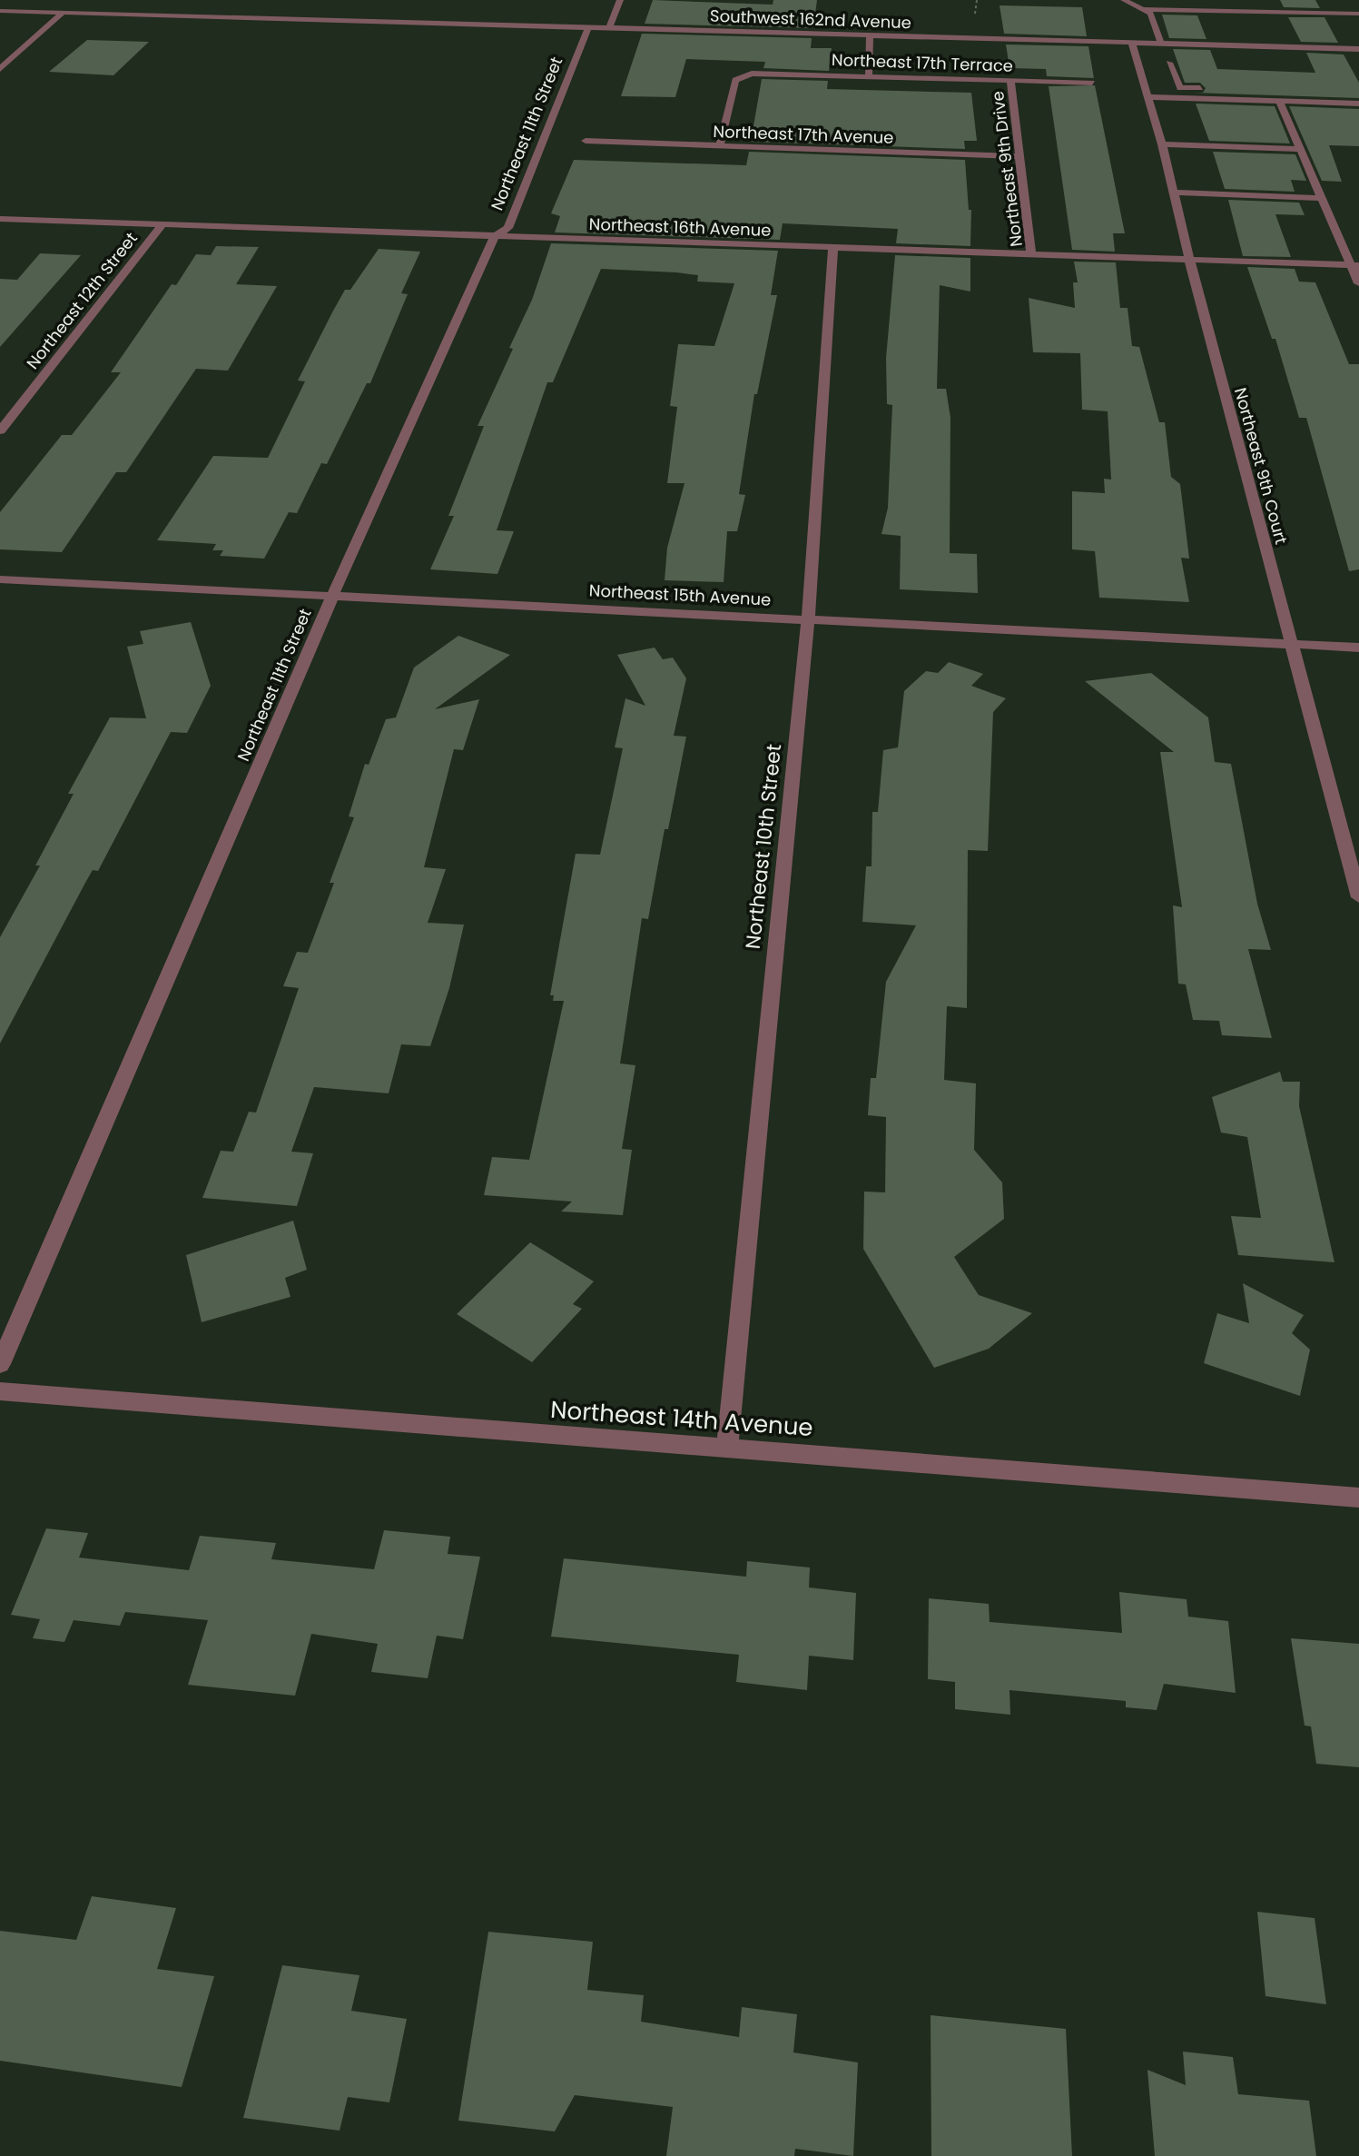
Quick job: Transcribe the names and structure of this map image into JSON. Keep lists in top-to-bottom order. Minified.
{"streets":{"street":["Southwest 162nd Avenue","Northeast 17th Terrace","Northeast 11th Street","Northeast 17th Avenue","Northeast 9th Drive","Northeast 16th Avenue","Northeast 12th Street","Northeast 9th Court","Northeast 15th Avenue","Northeast 10th Street","Northeast 14th Avenue"]},"crossings":[["Southwest 162nd Avenue","Northeast 11th Street"],["Southwest 162nd Avenue","Northeast 9th Court"],["Northeast 17th Terrace","Northeast 17th Avenue"],["Northeast 17th Terrace","Northeast 9th Drive"],["Northeast 11th Street","Northeast 16th Avenue"],["Northeast 11th Street","Northeast 15th Avenue"],["Northeast 17th Avenue","Northeast 9th Drive"],["Northeast 9th Drive","Northeast 16th Avenue"],["Northeast 16th Avenue","Northeast 12th Street"],["Northeast 16th Avenue","Northeast 9th Court"],["Northeast 16th Avenue","Northeast 10th Street"],["Northeast 9th Court","Northeast 15th Avenue"],["Northeast 15th Avenue","Northeast 10th Street"],["Northeast 10th Street","Northeast 14th Avenue"]]}
